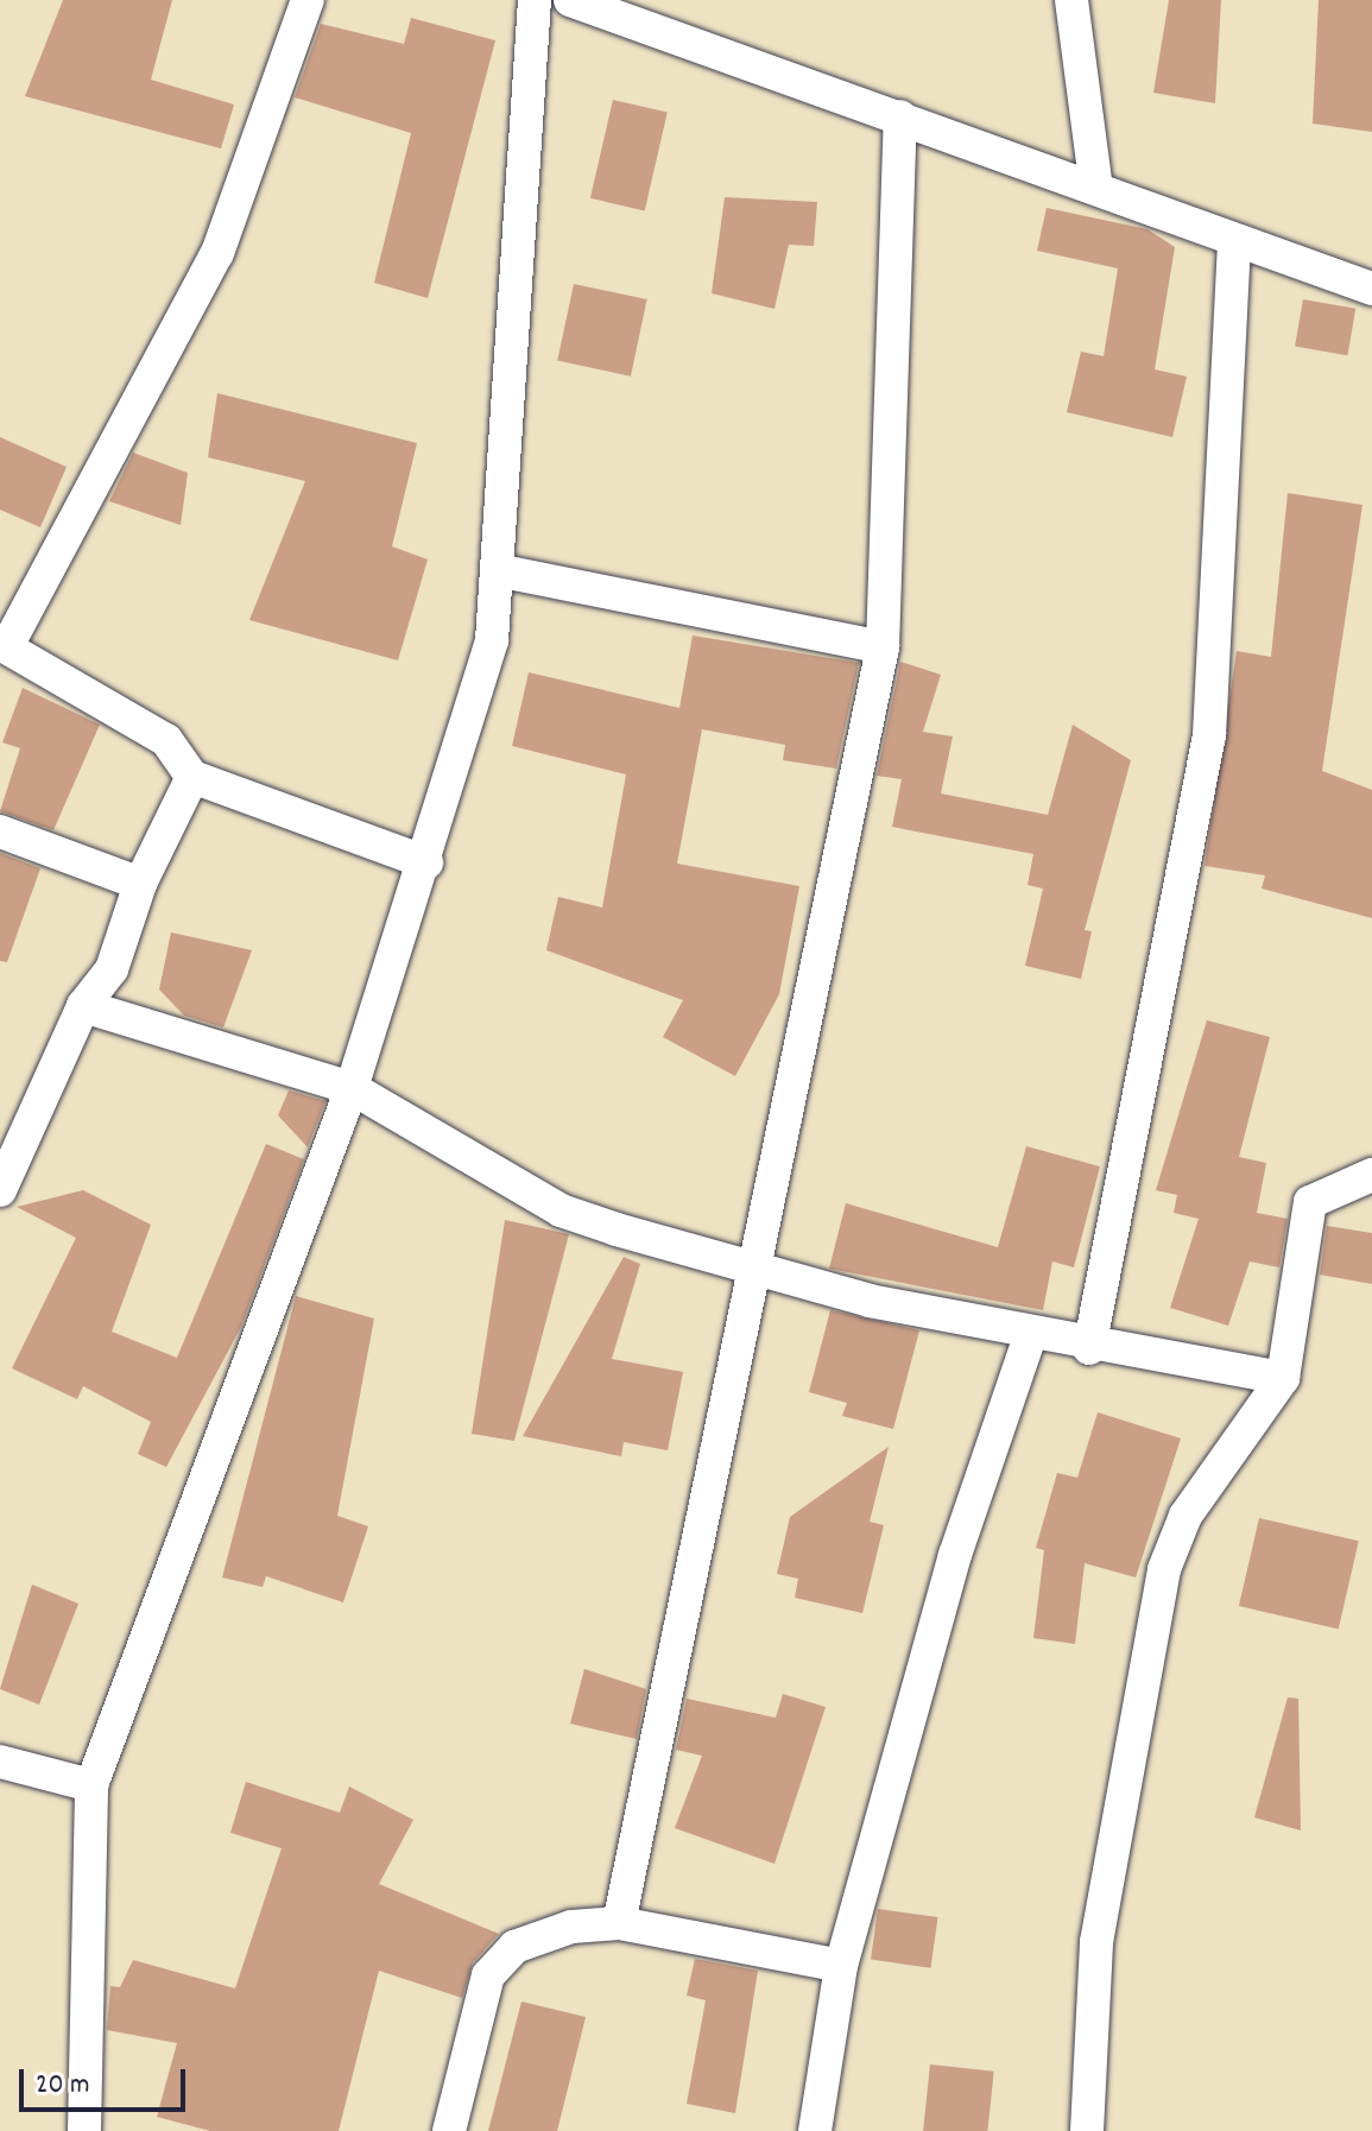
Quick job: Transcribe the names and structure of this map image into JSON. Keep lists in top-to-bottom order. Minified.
{"scale_bar":"20 m"}
